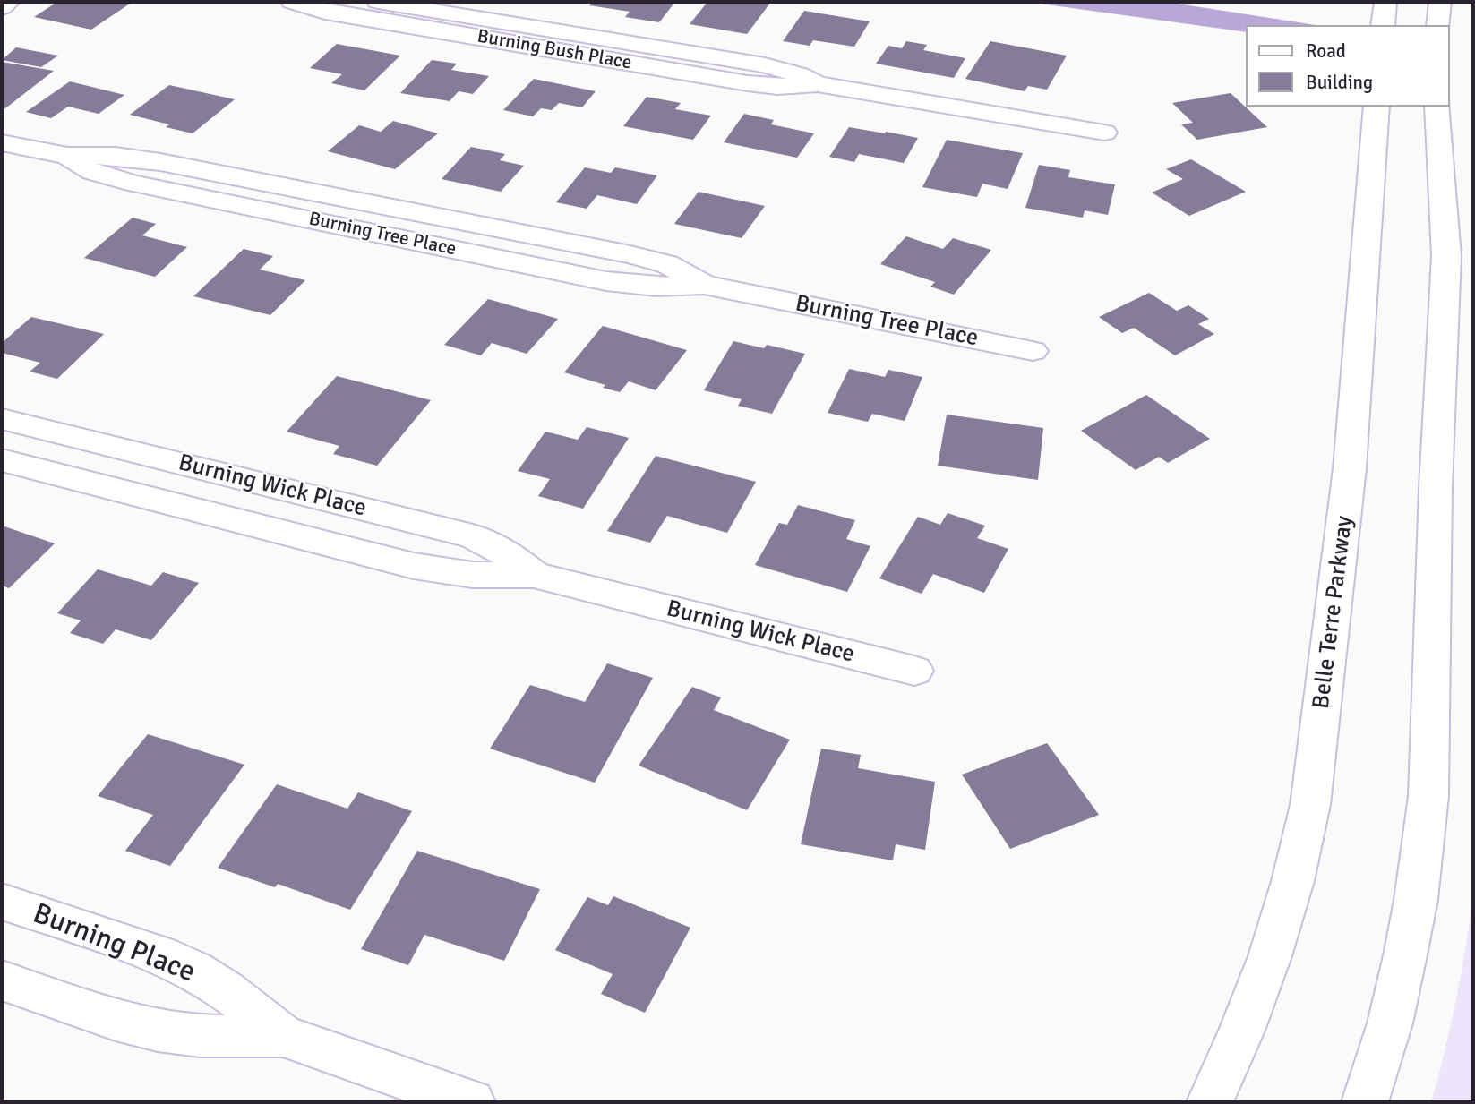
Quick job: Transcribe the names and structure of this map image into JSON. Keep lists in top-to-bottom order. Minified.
{"streets":{"street":["Burning Bush Place","Burning Tree Place","Burning Wick Place","Belle Terre Parkway","Burning Place"]},"legend":["Road","Building"]}
